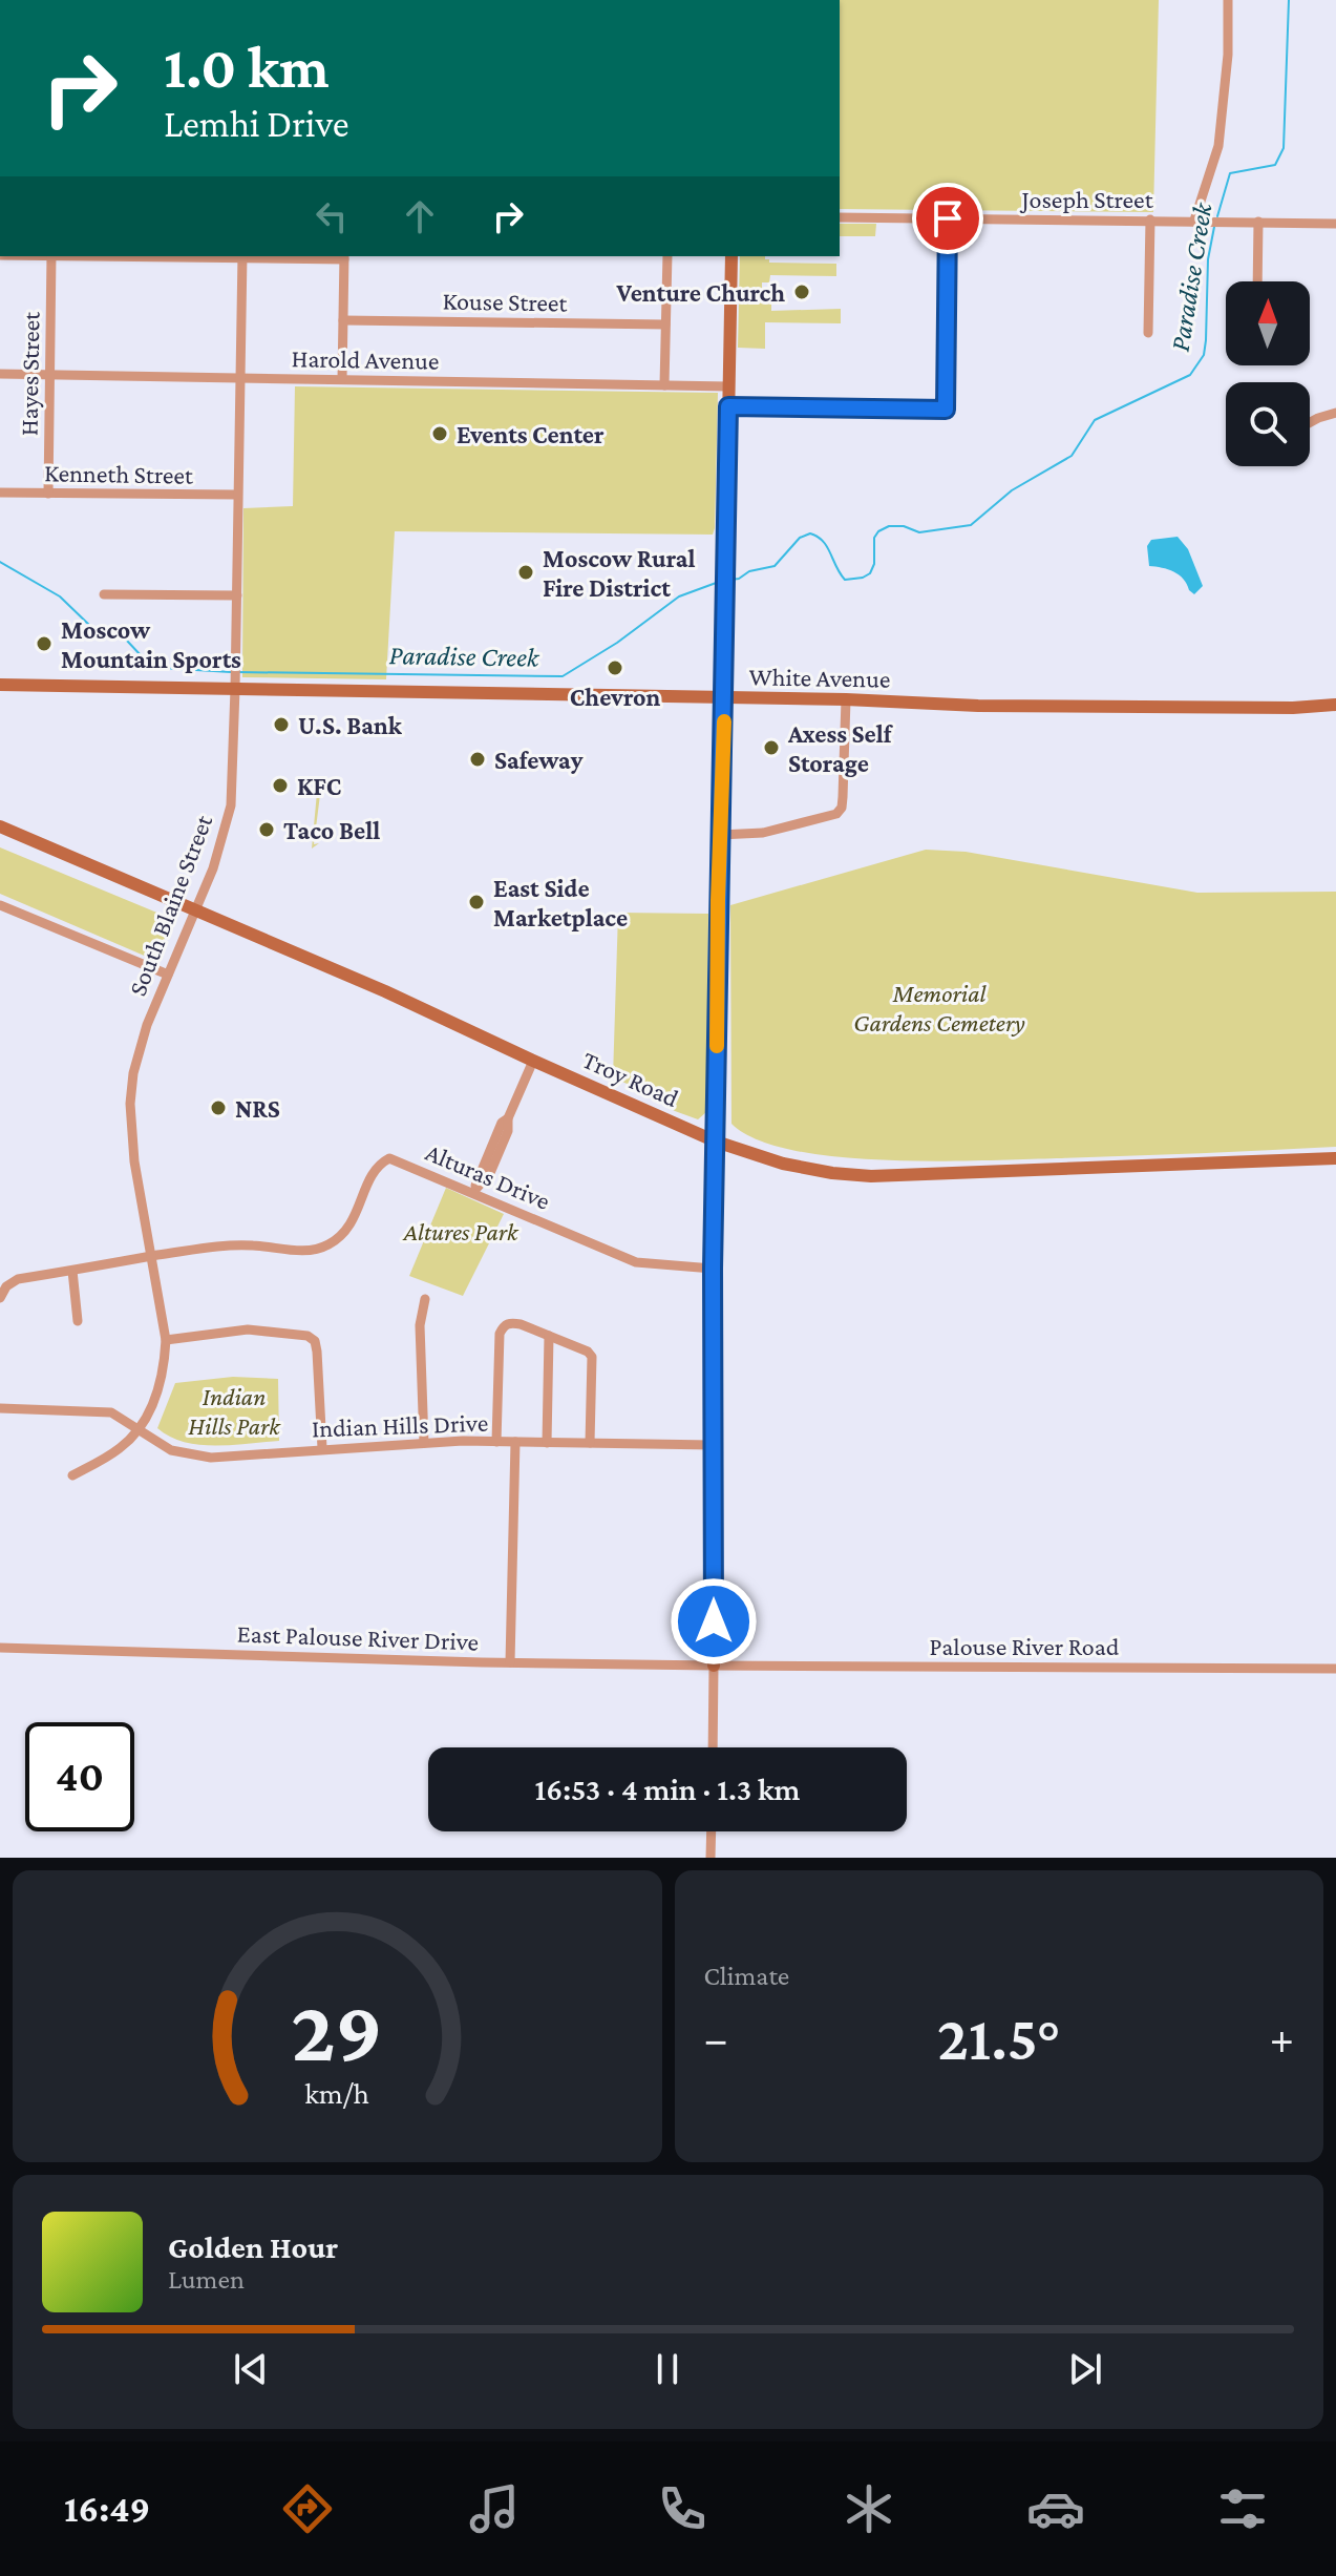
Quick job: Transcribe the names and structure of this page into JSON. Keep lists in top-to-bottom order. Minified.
{"streets":{"street":["Joseph Street","Kouse Street","Harold Avenue","Hayes Street","Kenneth Street","White Avenue","South Blaine Street","Troy Road","Alturas Drive","Indian Hills Drive","East Palouse River Drive","Palouse River Road"]},"crossings":[["Harold Avenue","Hayes Street"],["Harold Avenue","South Blaine Street"],["Hayes Street","Kenneth Street"],["Kenneth Street","South Blaine Street"],["White Avenue","South Blaine Street"],["South Blaine Street","Troy Road"],["South Blaine Street","Alturas Drive"],["South Blaine Street","Indian Hills Drive"],["East Palouse River Drive","Palouse River Road"]],"water":["Paradise Creek"],"parks":["Memorial Gardens Cemetery","Altures Park","Indian Hills Park"],"places":["Venture Church","Events Center","Moscow Rural Fire District","Moscow Mountain Sports","Chevron","U.S. Bank","Axess Self Storage","Safeway","KFC","Taco Bell","East Side Marketplace","NRS"],"north":"top","page":{"turn":["1.0 km","Lemhi Drive"],"limit":"40","trip":"16:53 · 4 min · 1.3 km","tile":"Climate","heat":["−","21.5°","+"],"song":["Golden Hour","Lumen"],"tabs":"16:49","gauge":["29","km/h"]}}
